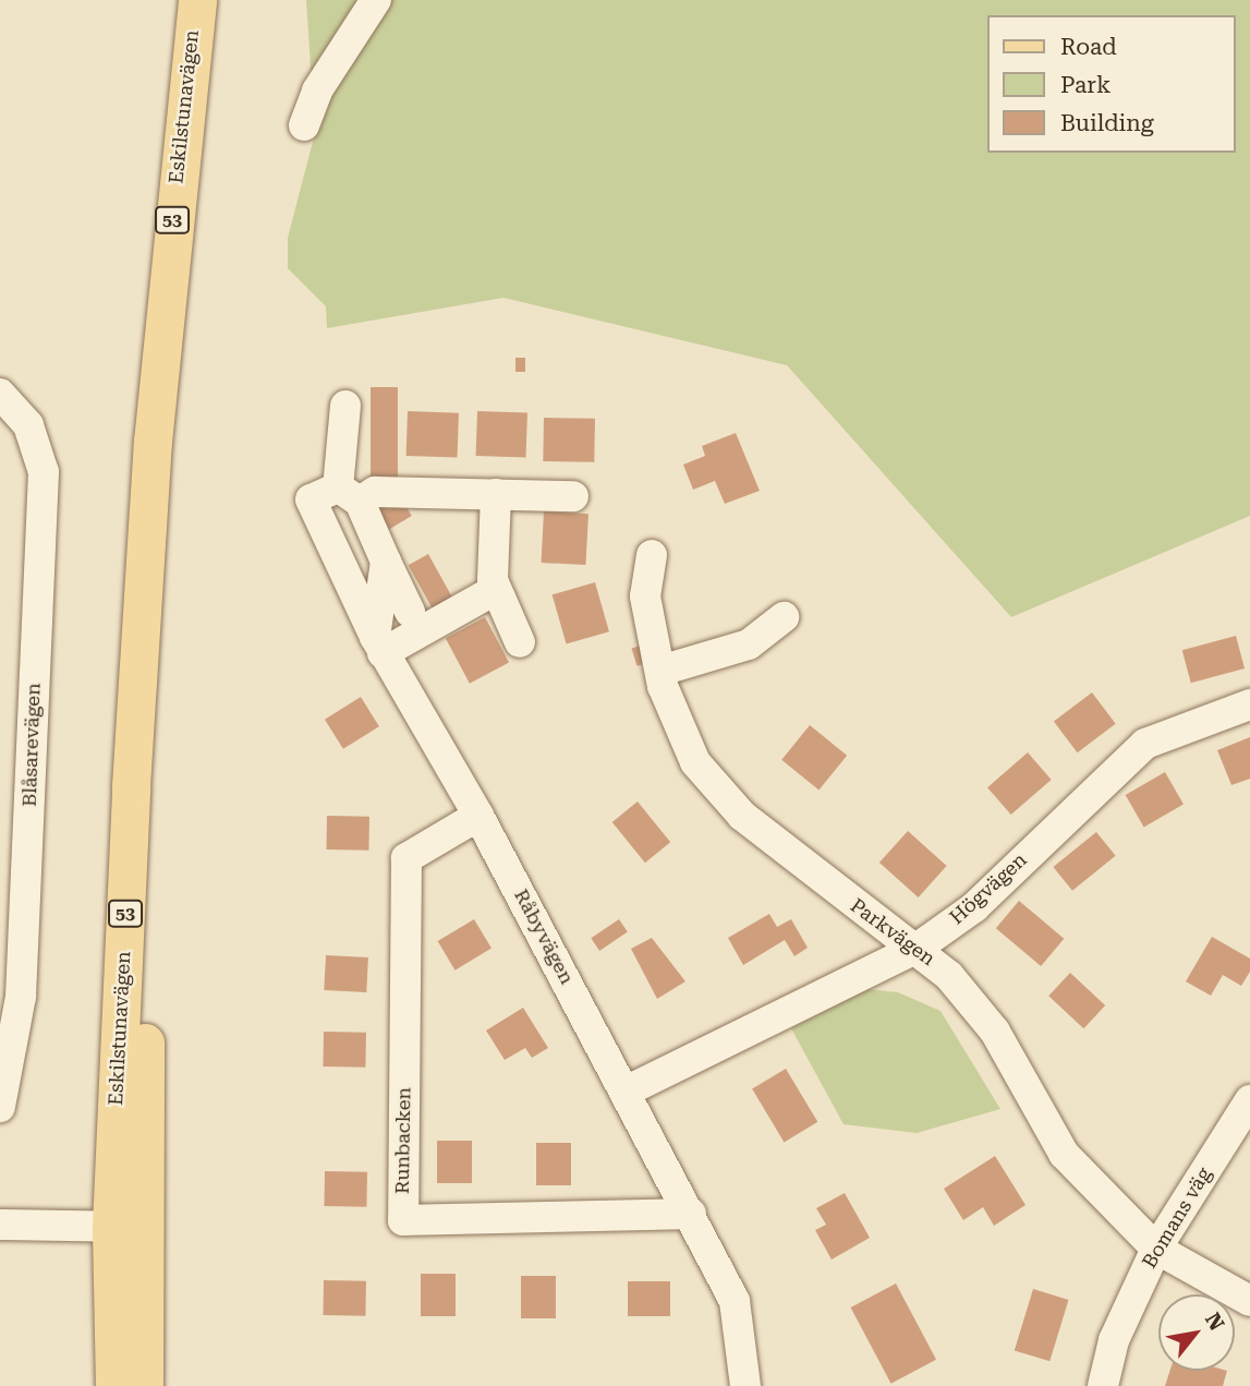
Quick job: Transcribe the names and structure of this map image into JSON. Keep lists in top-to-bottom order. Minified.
{"streets":{"main road":["Eskilstunavägen","53"],"street":["Blåsarevägen","Högvägen","Parkvägen","Råbyvägen","Runbacken","Bomans väg"]},"crossings":[["Högvägen","Parkvägen"],["Högvägen","Råbyvägen"],["Parkvägen","Bomans väg"],["Råbyvägen","Runbacken"]],"legend":["Road","Park","Building"],"north":"top right"}
